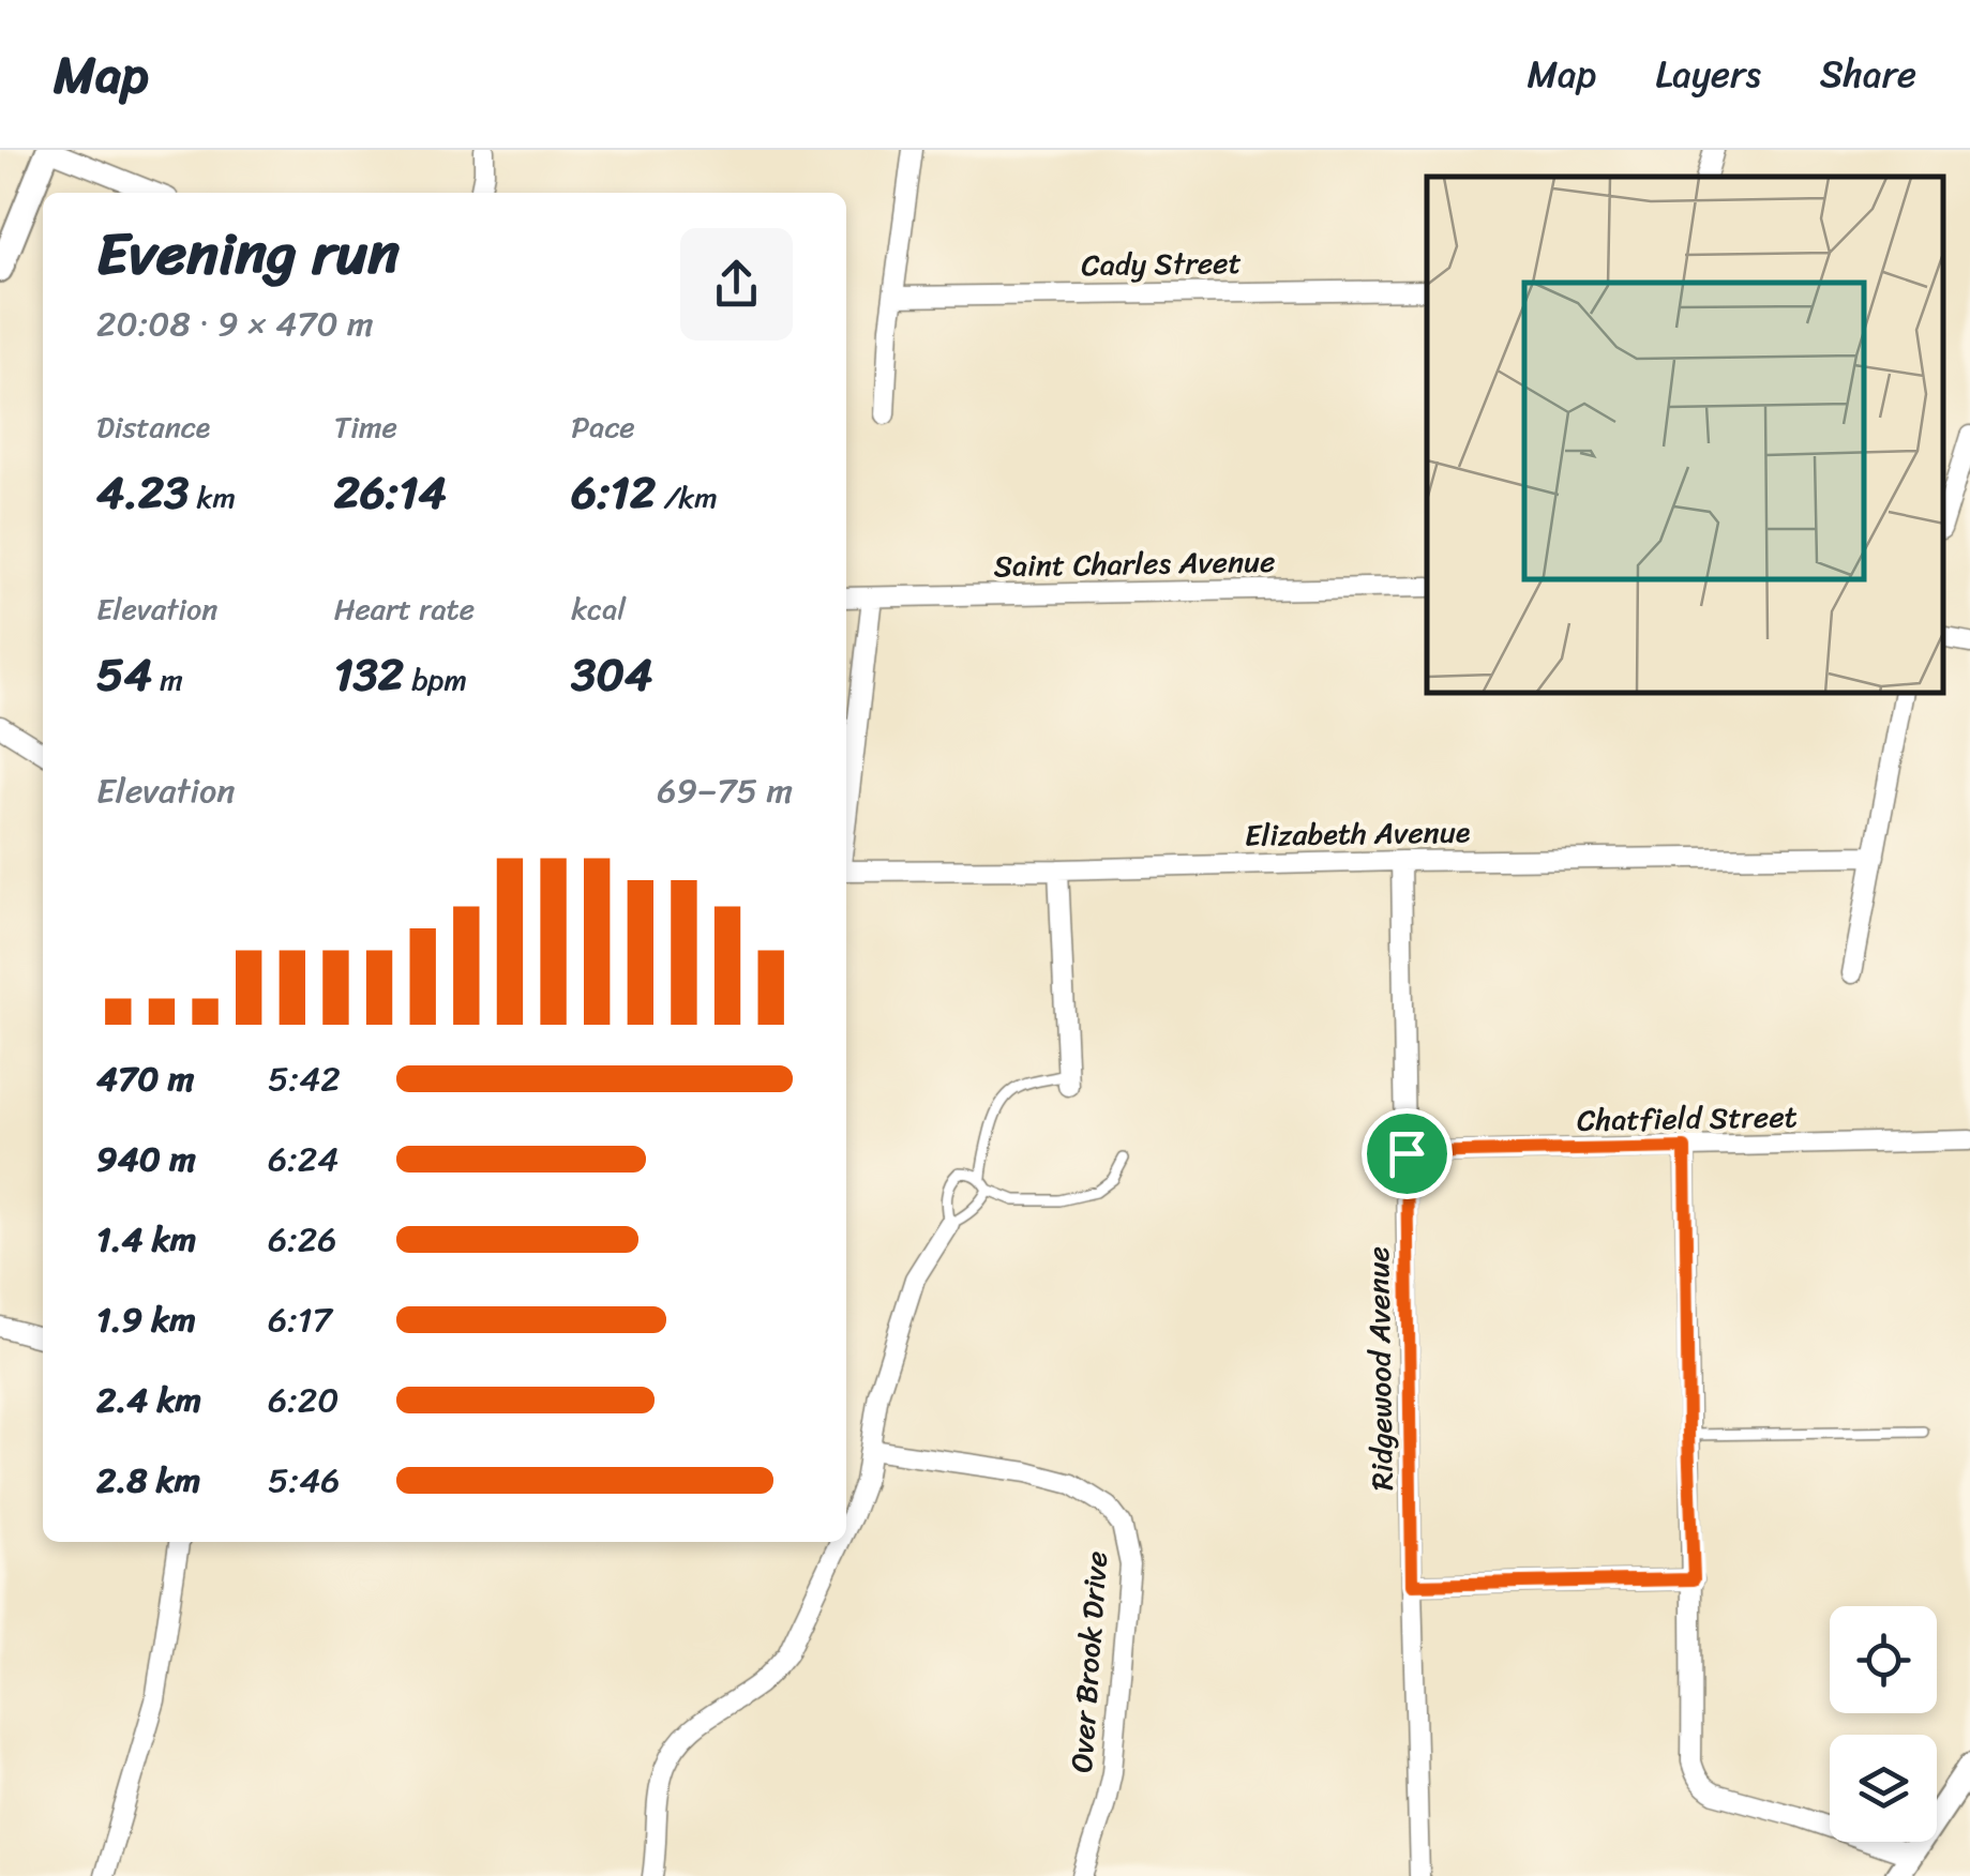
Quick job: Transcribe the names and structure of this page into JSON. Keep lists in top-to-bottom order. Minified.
{"streets":{"street":["Cady Street","Saint Charles Avenue","Elizabeth Avenue","Chatfield Street","Ridgewood Avenue","Over Brook Drive"]},"crossings":[["Elizabeth Avenue","Ridgewood Avenue"],["Chatfield Street","Ridgewood Avenue"]],"page":{"header":"Map","nav":["Map","Layers","Share"],"heading":["Evening run","20:08 · 9 × 470 m"],"stats":[["Distance","4.23 km"],["Time","26:14"],["Pace","6:12 /km"],["Elevation","54 m"],["Heart rate","132 bpm"],["kcal","304"]],"chart":["Elevation","69–75 m"],"list":[{"name":"470 m","note":"5:42"},{"name":"940 m","note":"6:24"},{"name":"1.4 km","note":"6:26"},{"name":"1.9 km","note":"6:17"},{"name":"2.4 km","note":"6:20"},{"name":"2.8 km","note":"5:46"}]}}
